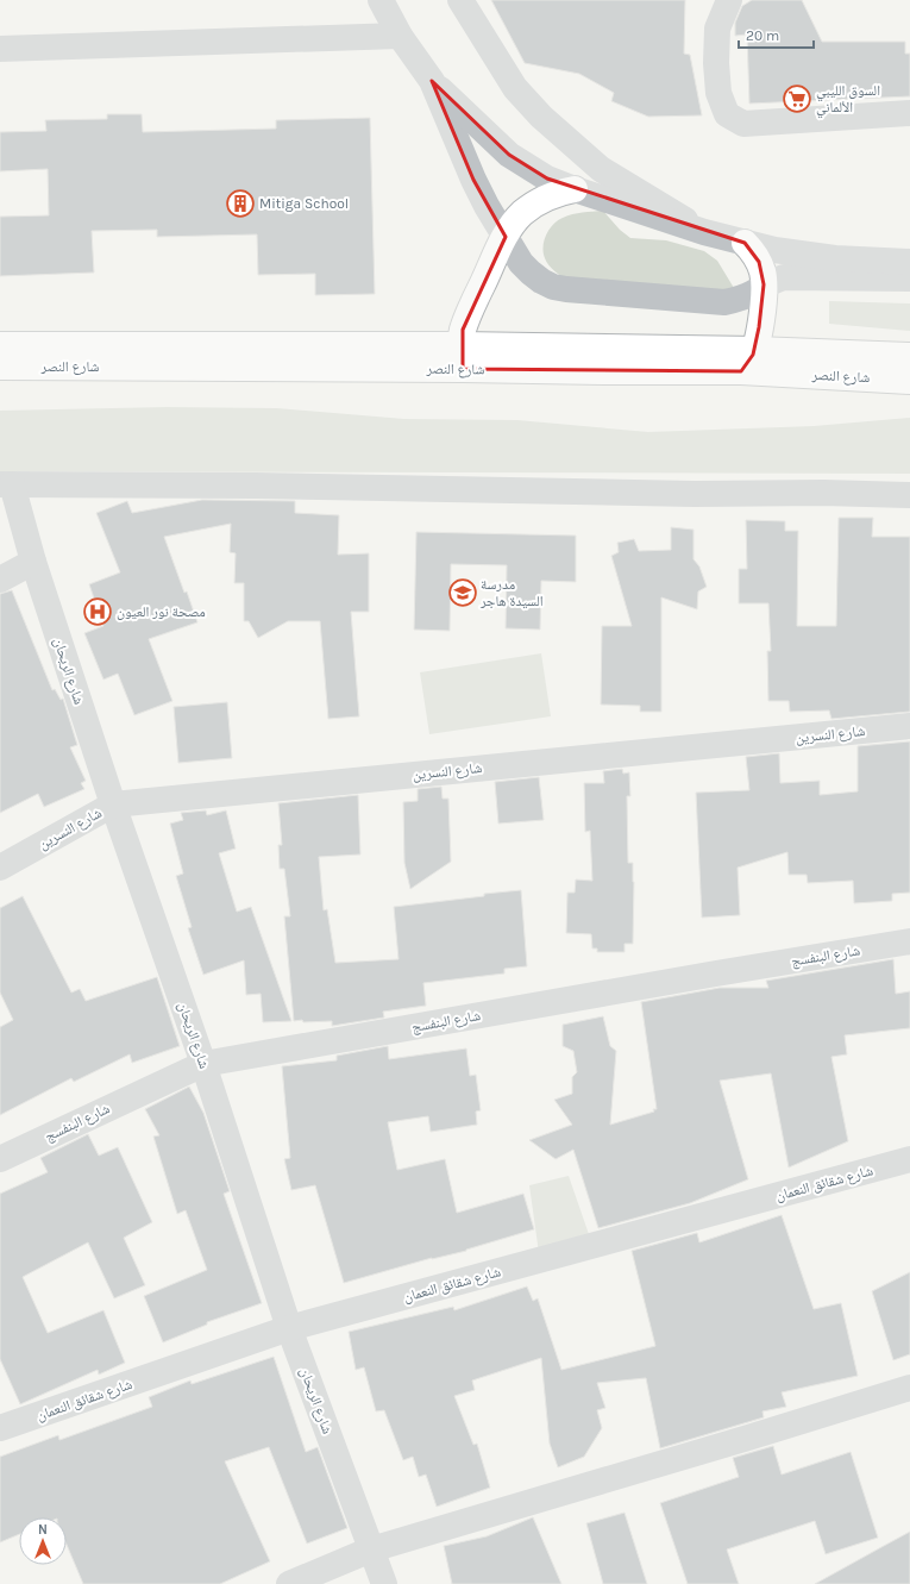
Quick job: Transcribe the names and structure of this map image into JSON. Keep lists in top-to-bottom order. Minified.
{"streets":{"highway":["شارع النصر"],"street":["شارع الريحان","شارع النسرين","شارع البنفسج","شارع شقائق النعمان"]},"crossings":[["شارع الريحان","شارع النسرين"],["شارع الريحان","شارع البنفسج"],["شارع الريحان","شارع شقائق النعمان"]],"places":{"supermarket":["السوق الليبي الألماني"],"building":["Mitiga School"],"school or university":["مدرسة السيدة هاجر"],"hospital":["مصحة نور العيون"]},"scale_bar":"20 m","north":"top"}
